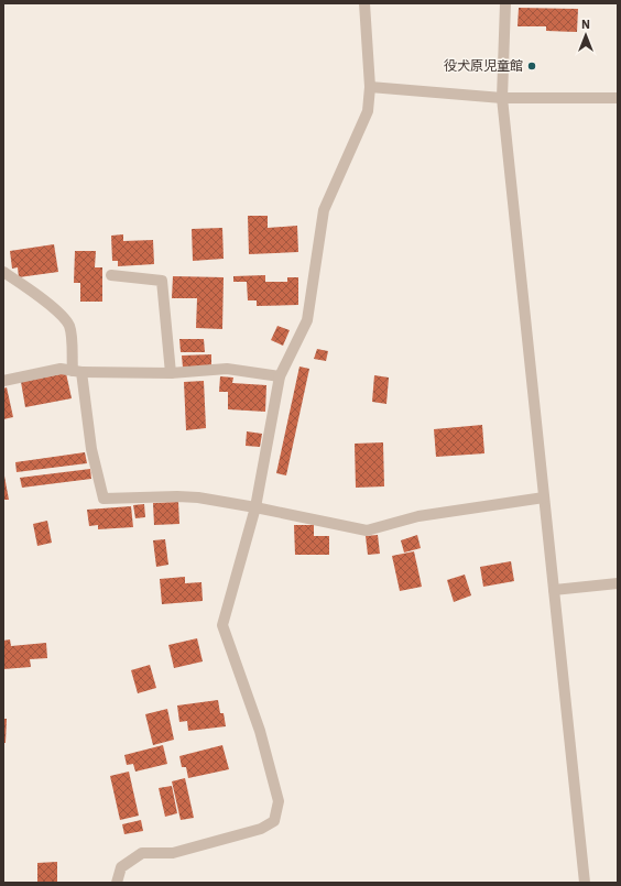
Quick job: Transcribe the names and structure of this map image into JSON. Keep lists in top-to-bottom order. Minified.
{"places":["役犬原児童館"],"north":"top"}
